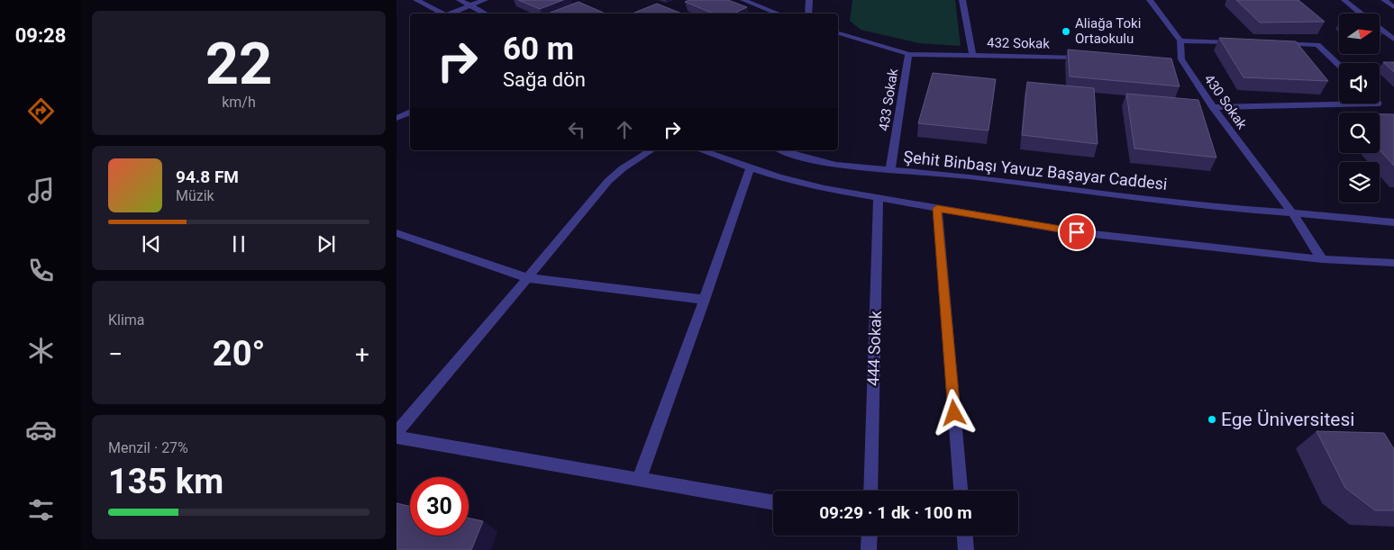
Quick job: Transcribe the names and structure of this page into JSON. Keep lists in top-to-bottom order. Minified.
{"streets":{"street":["432 Sokak","433 Sokak","430 Sokak","Şehit Binbaşı Yavuz Başayar Caddesi","444 Sokak"]},"crossings":[["432 Sokak","433 Sokak"],["433 Sokak","Şehit Binbaşı Yavuz Başayar Caddesi"],["430 Sokak","Şehit Binbaşı Yavuz Başayar Caddesi"]],"places":["Aliağa Toki Ortaokulu","Ege Üniversitesi"],"north":"right","page":{"tabs":"09:28","tile":[["22","km/h"],"Klima",["Menzil · 27%","135 km"]],"turn":["60 m","Sağa dön"],"song":["94.8 FM","Müzik"],"heat":["−","20°","+"],"limit":"30","trip":"09:29 · 1 dk · 100 m"}}
